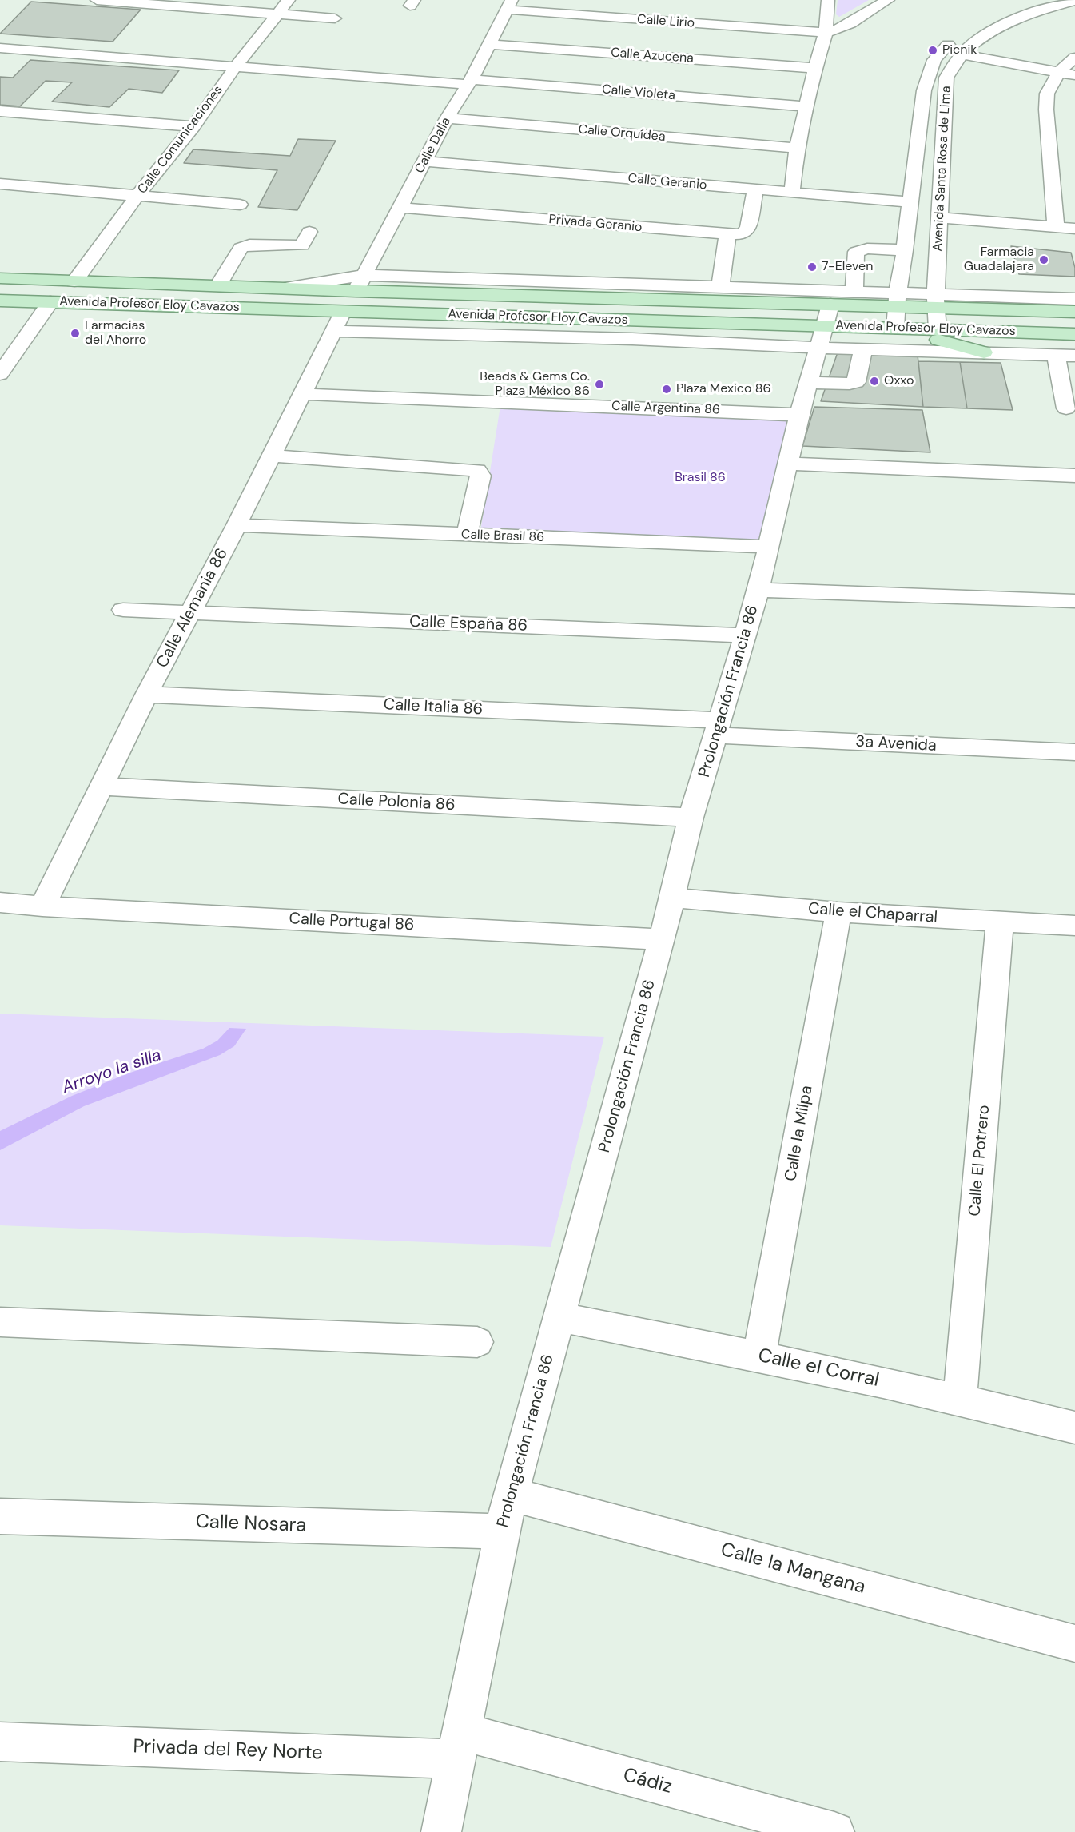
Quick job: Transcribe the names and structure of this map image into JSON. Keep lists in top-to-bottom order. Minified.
{"streets":{"main road":["Avenida Profesor Eloy Cavazos"],"street":["Calle Lirio","Calle Azucena","Calle Violeta","Calle Orquídea","Calle Comunicaciones","Calle Dalia","Avenida Santa Rosa de Lima","Calle Geranio","Privada Geranio","Calle Argentina 86","Calle Brasil 86","Calle Alemania 86","Calle España 86","Prolongación Francia 86","Calle Italia 86","3a Avenida","Calle Polonia 86","Calle el Chaparral","Calle Portugal 86","Calle la Milpa","Calle El Potrero","Calle el Corral","Calle Nosara","Calle la Mangana","Privada del Rey Norte","Cádiz"]},"crossings":[["Calle Lirio","Calle Dalia"],["Calle Azucena","Calle Dalia"],["Calle Violeta","Calle Comunicaciones"],["Calle Violeta","Calle Dalia"],["Calle Orquídea","Calle Dalia"],["Calle Comunicaciones","Avenida Profesor Eloy Cavazos"],["Calle Dalia","Calle Geranio"],["Calle Dalia","Privada Geranio"],["Calle Dalia","Avenida Profesor Eloy Cavazos"],["Avenida Santa Rosa de Lima","Calle Geranio"],["Avenida Santa Rosa de Lima","Avenida Profesor Eloy Cavazos"],["Calle Geranio","Privada Geranio"],["Avenida Profesor Eloy Cavazos","Calle Alemania 86"],["Avenida Profesor Eloy Cavazos","Prolongación Francia 86"],["Calle Argentina 86","Calle Alemania 86"],["Calle Argentina 86","Prolongación Francia 86"],["Calle Brasil 86","Calle Alemania 86"],["Calle Brasil 86","Prolongación Francia 86"],["Calle Alemania 86","Calle España 86"],["Calle Alemania 86","Calle Italia 86"],["Calle Alemania 86","Calle Polonia 86"],["Calle Alemania 86","Calle Portugal 86"],["Calle España 86","Prolongación Francia 86"],["Prolongación Francia 86","Calle Italia 86"],["Prolongación Francia 86","3a Avenida"],["Prolongación Francia 86","Calle Polonia 86"],["Prolongación Francia 86","Calle el Chaparral"],["Prolongación Francia 86","Calle Portugal 86"],["Prolongación Francia 86","Calle el Corral"],["Prolongación Francia 86","Calle Nosara"],["Prolongación Francia 86","Calle la Mangana"],["Prolongación Francia 86","Privada del Rey Norte"],["Prolongación Francia 86","Cádiz"],["Calle Italia 86","3a Avenida"],["Calle el Chaparral","Calle la Milpa"],["Calle el Chaparral","Calle El Potrero"],["Calle la Milpa","Calle el Corral"],["Calle El Potrero","Calle el Corral"],["Privada del Rey Norte","Cádiz"]],"water":["Arroyo la silla"],"parks":["Brasil 86"],"places":["Picnik","Farmacia Guadalajara","7-Eleven","Farmacias del Ahorro","Oxxo","Beads & Gems Co. Plaza México 86","Plaza Mexico 86"]}
